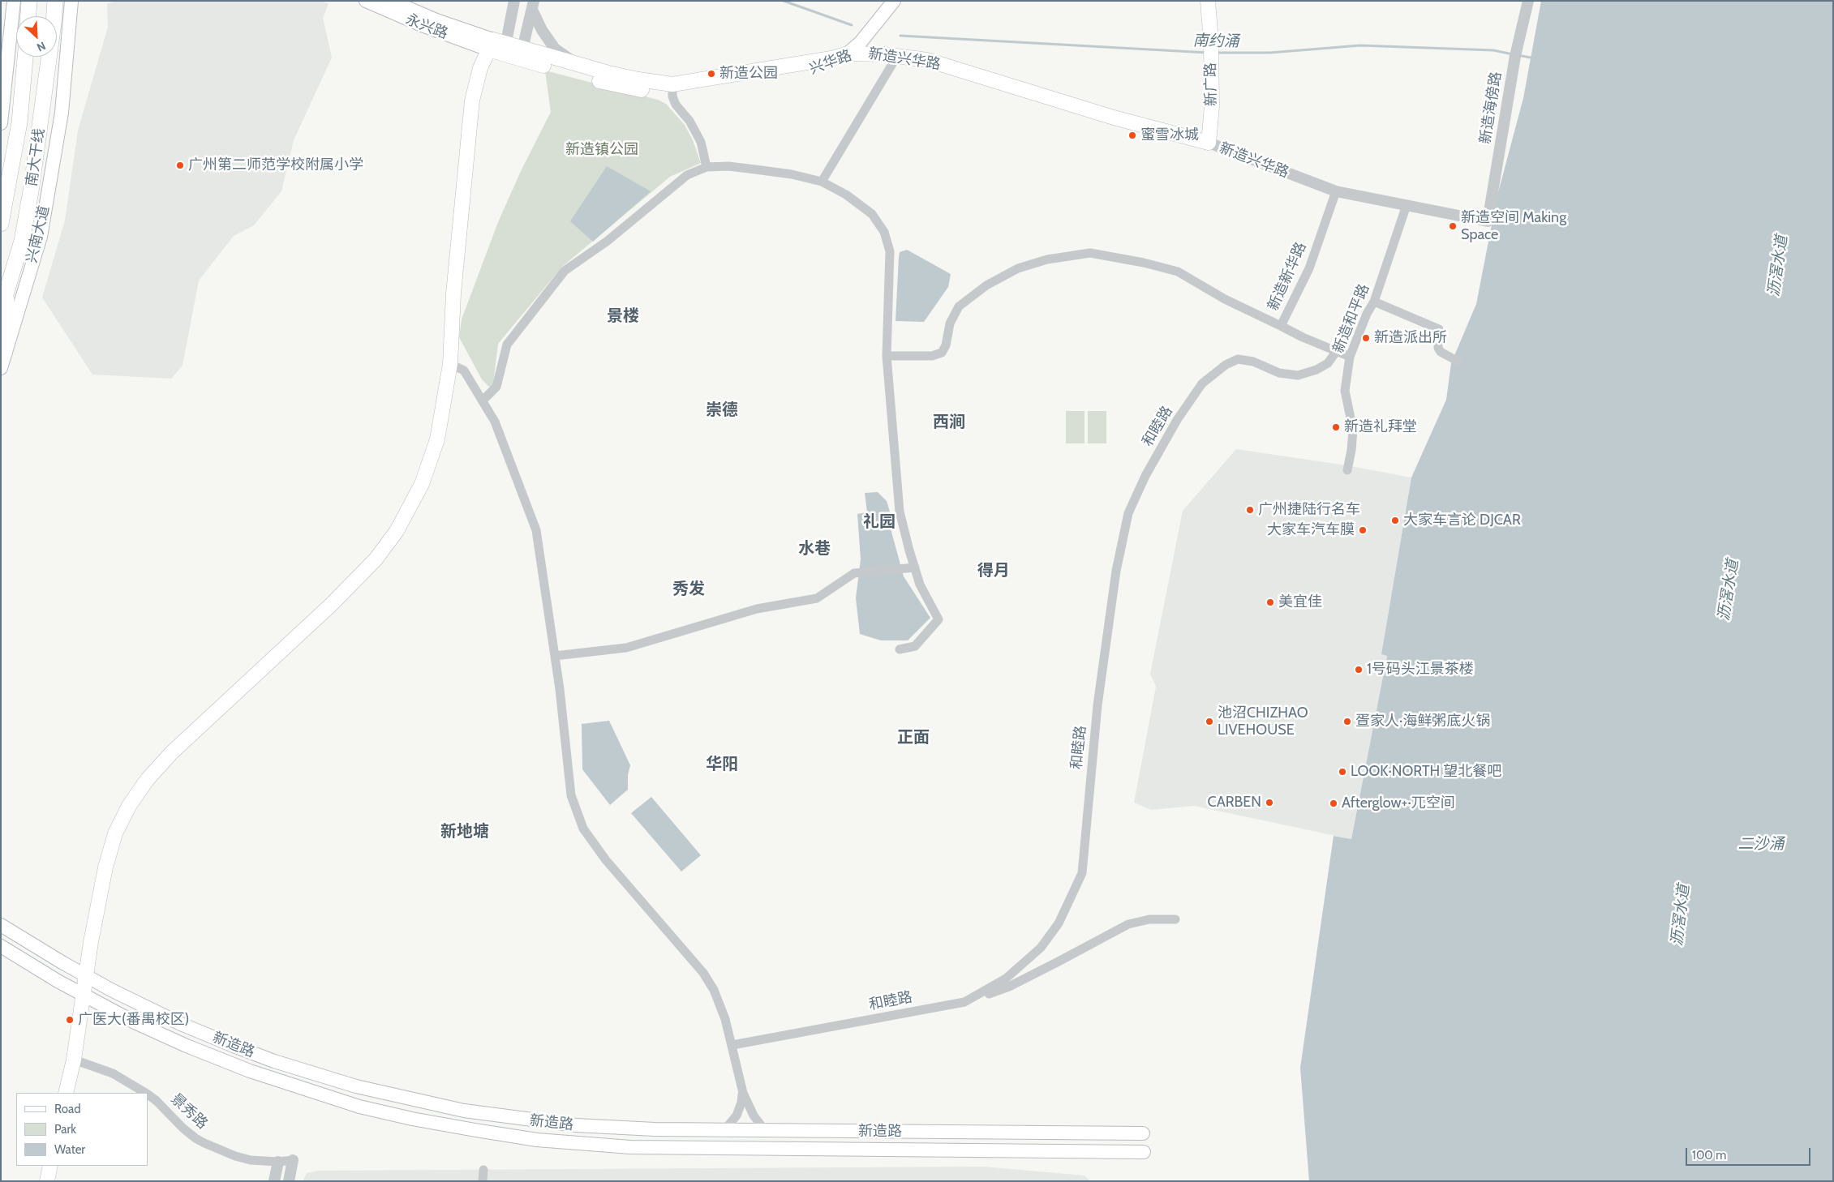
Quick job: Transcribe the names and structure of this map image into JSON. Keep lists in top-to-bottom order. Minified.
{"streets":{"highway":["南大干线"],"main road":["永兴路","新造兴华路","兴华路","新广路","兴南大道","新造路"],"street":["新造海傍路","新造新华路","新造和平路","和睦路","景秀路"]},"crossings":[["永兴路","兴华路"],["新造兴华路","兴华路"],["新造兴华路","新广路"],["新造兴华路","新造海傍路"],["新造兴华路","新造新华路"],["新造兴华路","新造和平路"],["新造新华路","新造和平路"],["新造新华路","和睦路"]],"districts":["景楼","崇德","西涧","礼园","水巷","得月","秀发","正面","华阳","新地塘"],"water":["南约涌","沥滘水道","二沙涌"],"parks":["新造镇公园"],"places":["新造公园","蜜雪冰城","广州第二师范学校附属小学","新造空间 Making Space","新造派出所","新造礼拜堂","广州捷陆行名车","大家车言论 DJCAR","大家车汽车膜","美宜佳","1号码头江景茶楼","池沼CHIZHAO LIVEHOUSE","疍家人·海鲜粥底火锅","LOOK·NORTH 望北餐吧","CARBEN","Afterglow+·兀空间","广医大(番禺校区)"],"legend":["Road","Park","Water"],"scale_bar":"100 m","north":"bottom right"}
